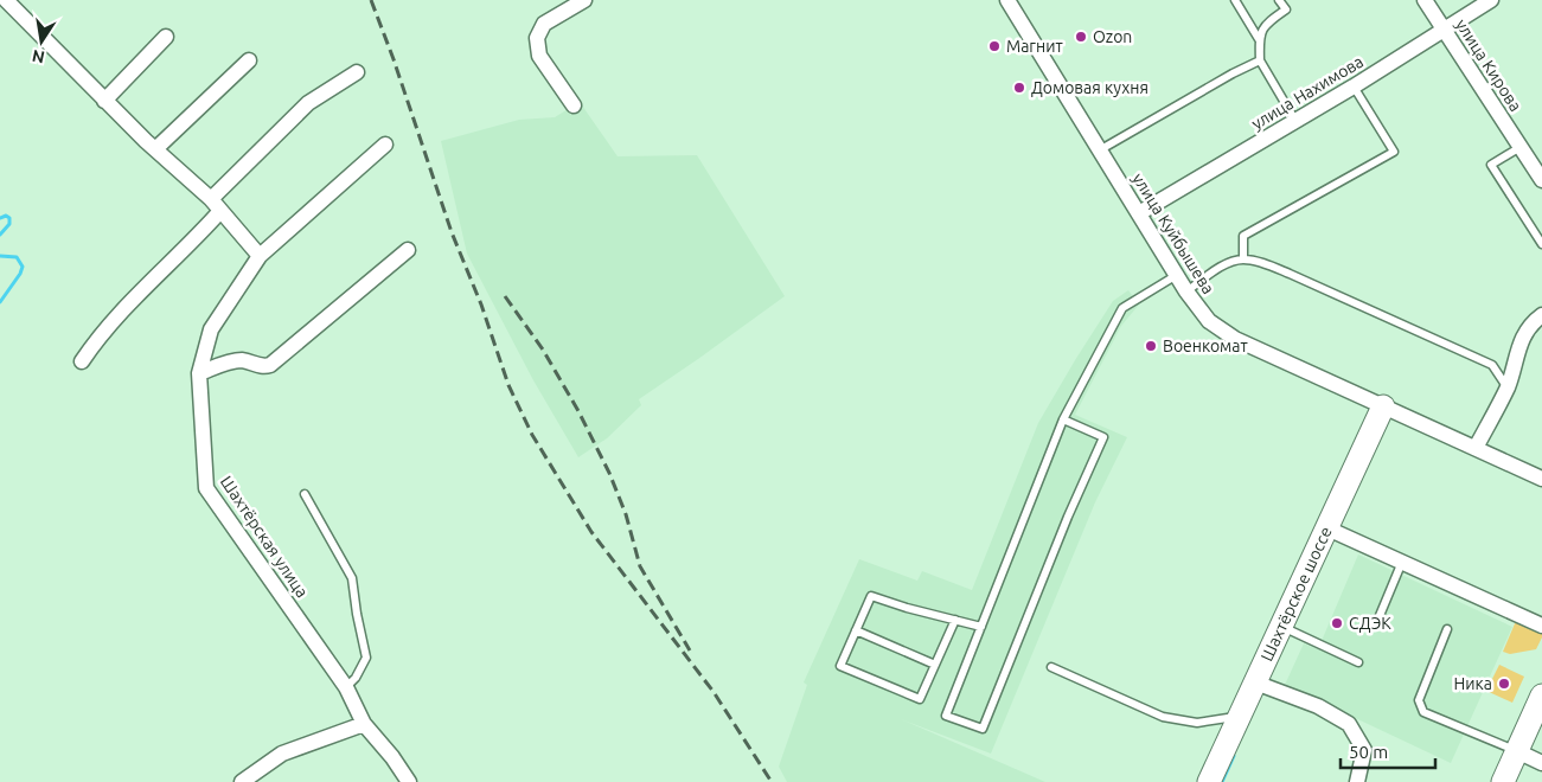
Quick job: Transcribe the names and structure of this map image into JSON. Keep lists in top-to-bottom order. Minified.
{"streets":{"street":["улица Кирова","улица Нахимова","улица Куйбышева","Шахтёрская улица","Шахтёрское шоссе"]},"crossings":[["улица Кирова","улица Нахимова"],["улица Нахимова","улица Куйбышева"],["улица Куйбышева","Шахтёрское шоссе"]],"places":["Ozon","Магнит","Домовая кухня","Военкомат","СДЭК","Ника"],"scale_bar":"50 m","north":"bottom"}
